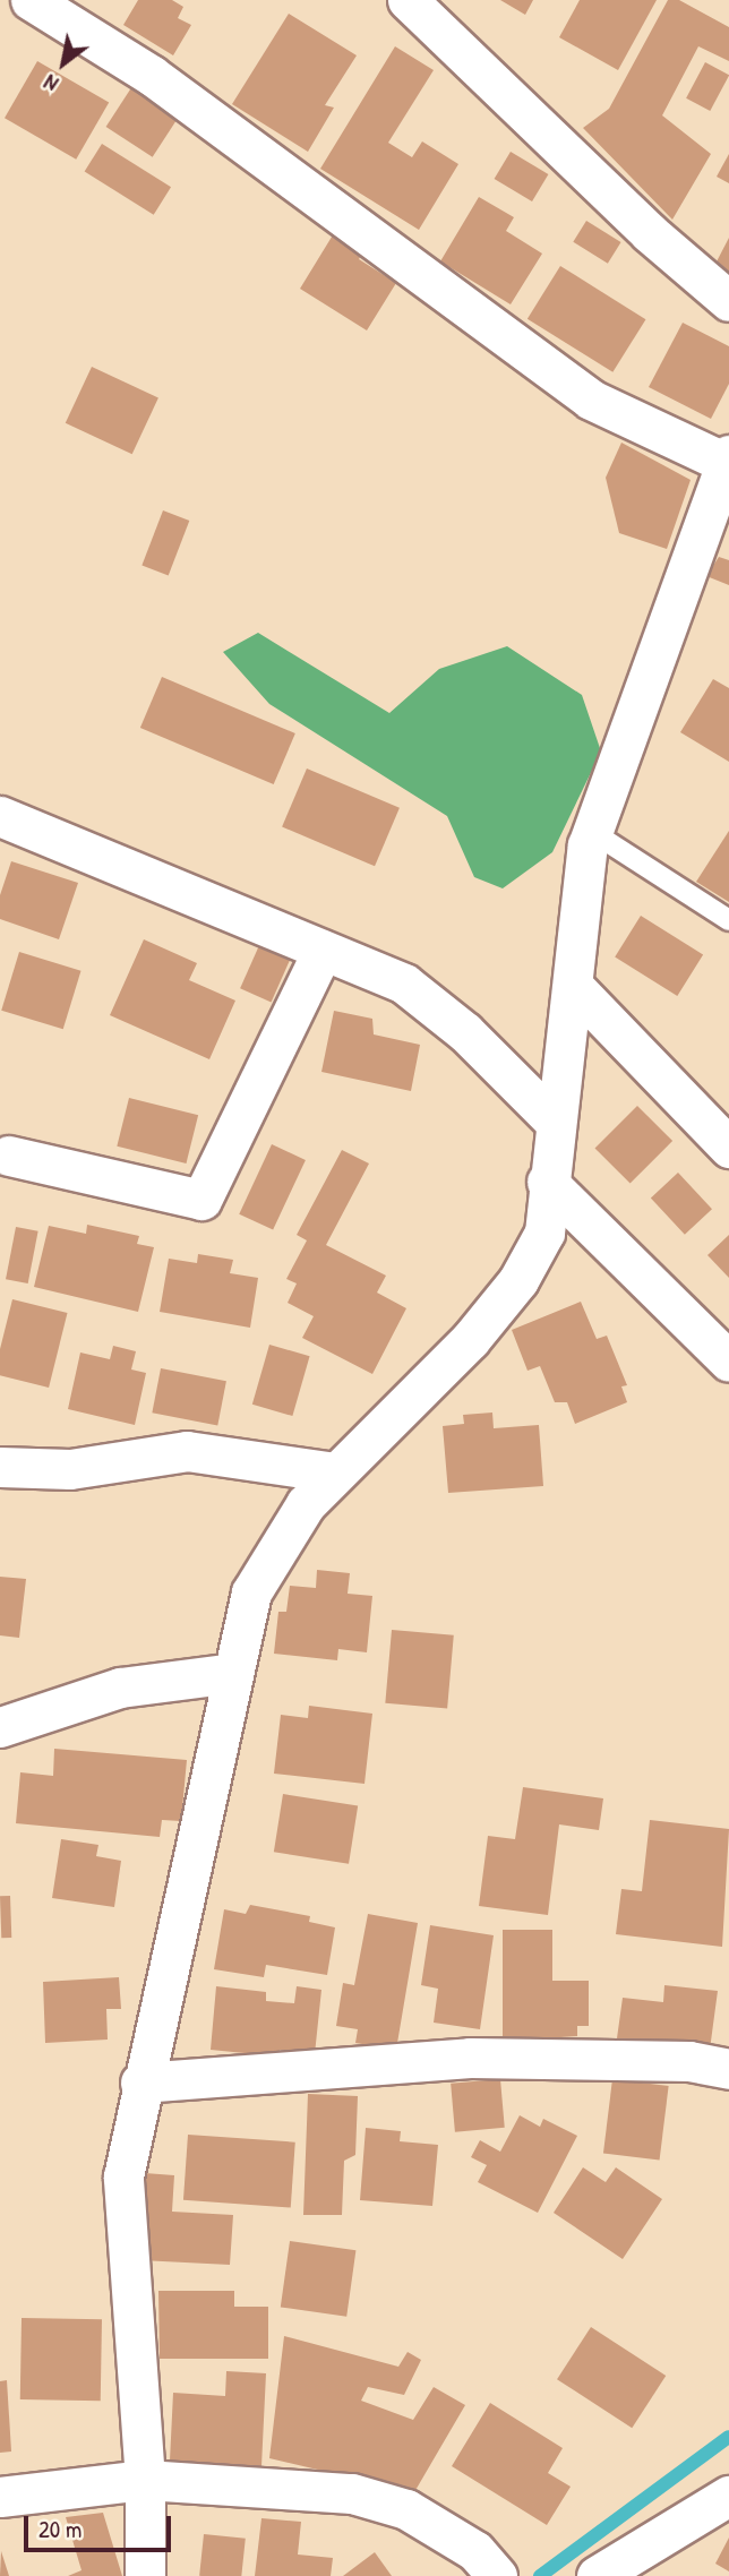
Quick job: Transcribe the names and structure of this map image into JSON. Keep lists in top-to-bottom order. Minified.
{"scale_bar":"20 m","north":"bottom left"}
